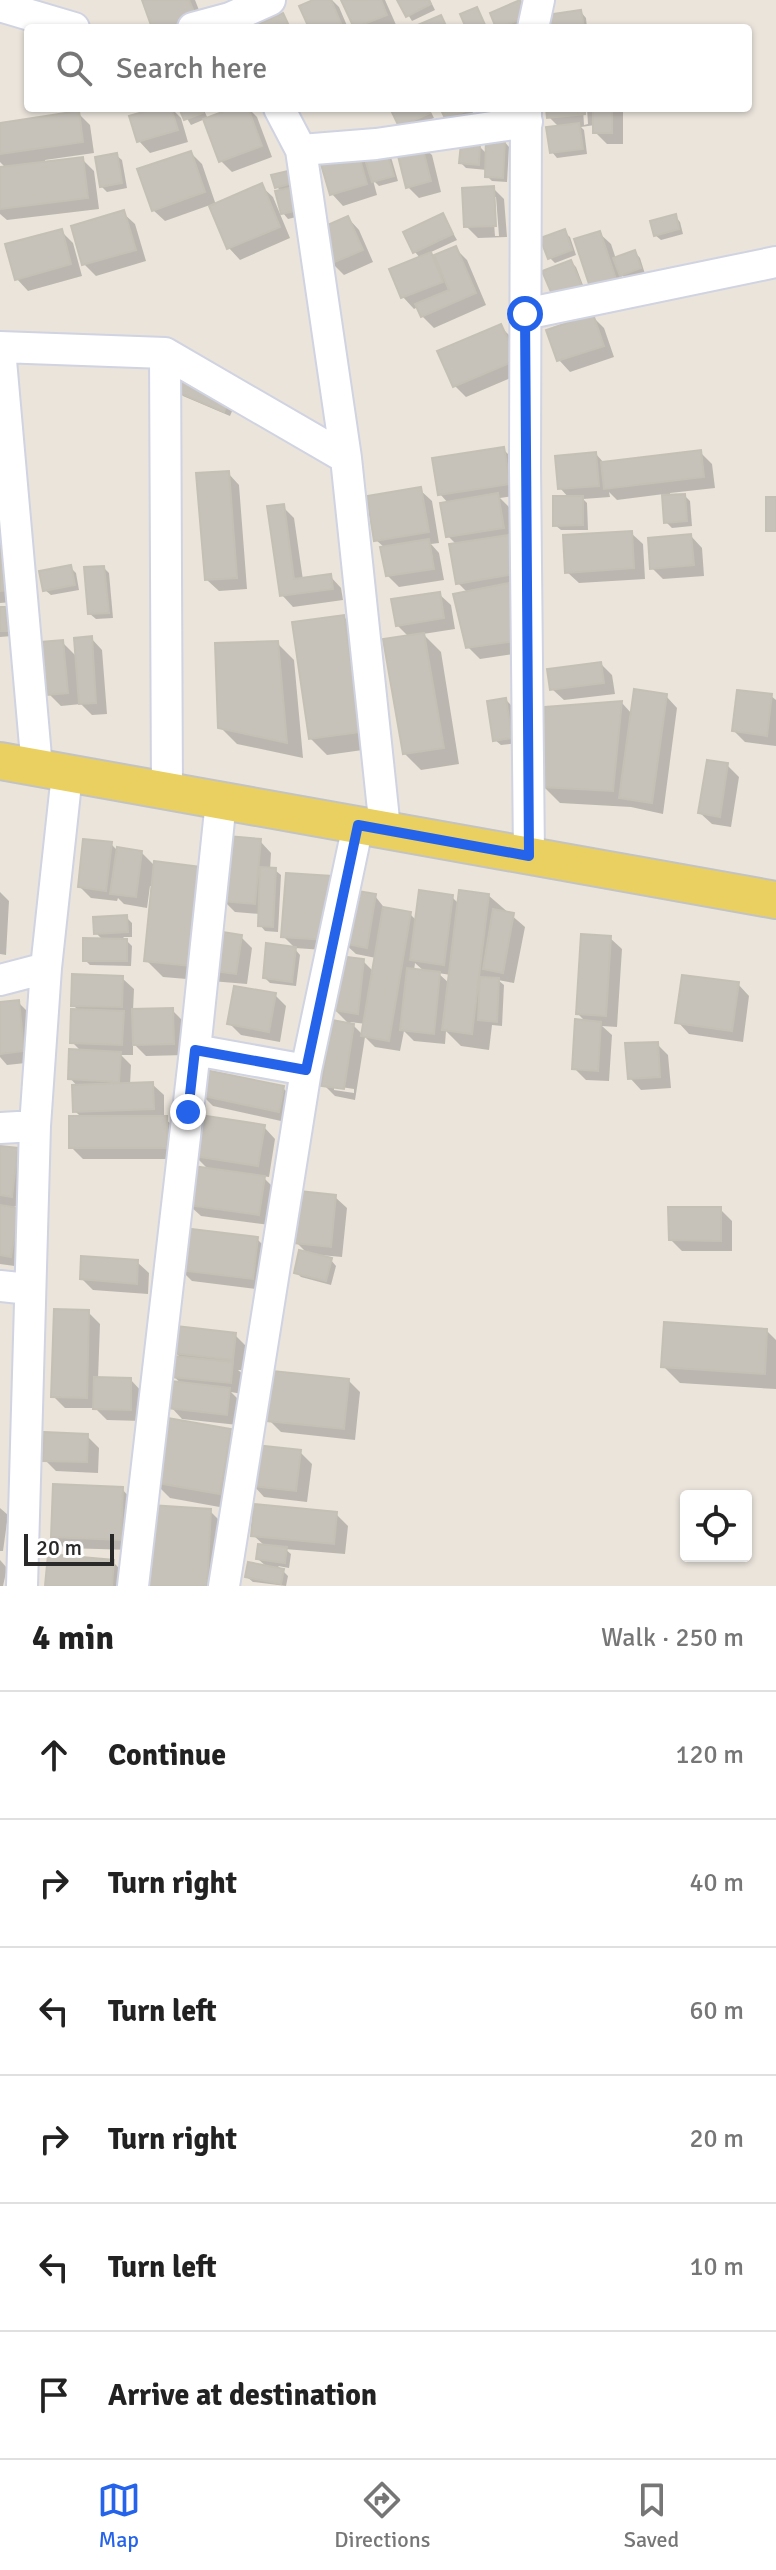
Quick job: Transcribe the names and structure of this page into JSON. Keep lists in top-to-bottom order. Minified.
{"scale_bar":"20 m","page":{"search":"Search here","scale":"20 m","heading":["4 min","Walk · 250 m"],"list":[["Continue","120 m"],["Turn right","40 m"],["Turn left","60 m"],["Turn right","20 m"],["Turn left","10 m"],"Arrive at destination"],"nav":["Map","Directions","Saved"]}}
